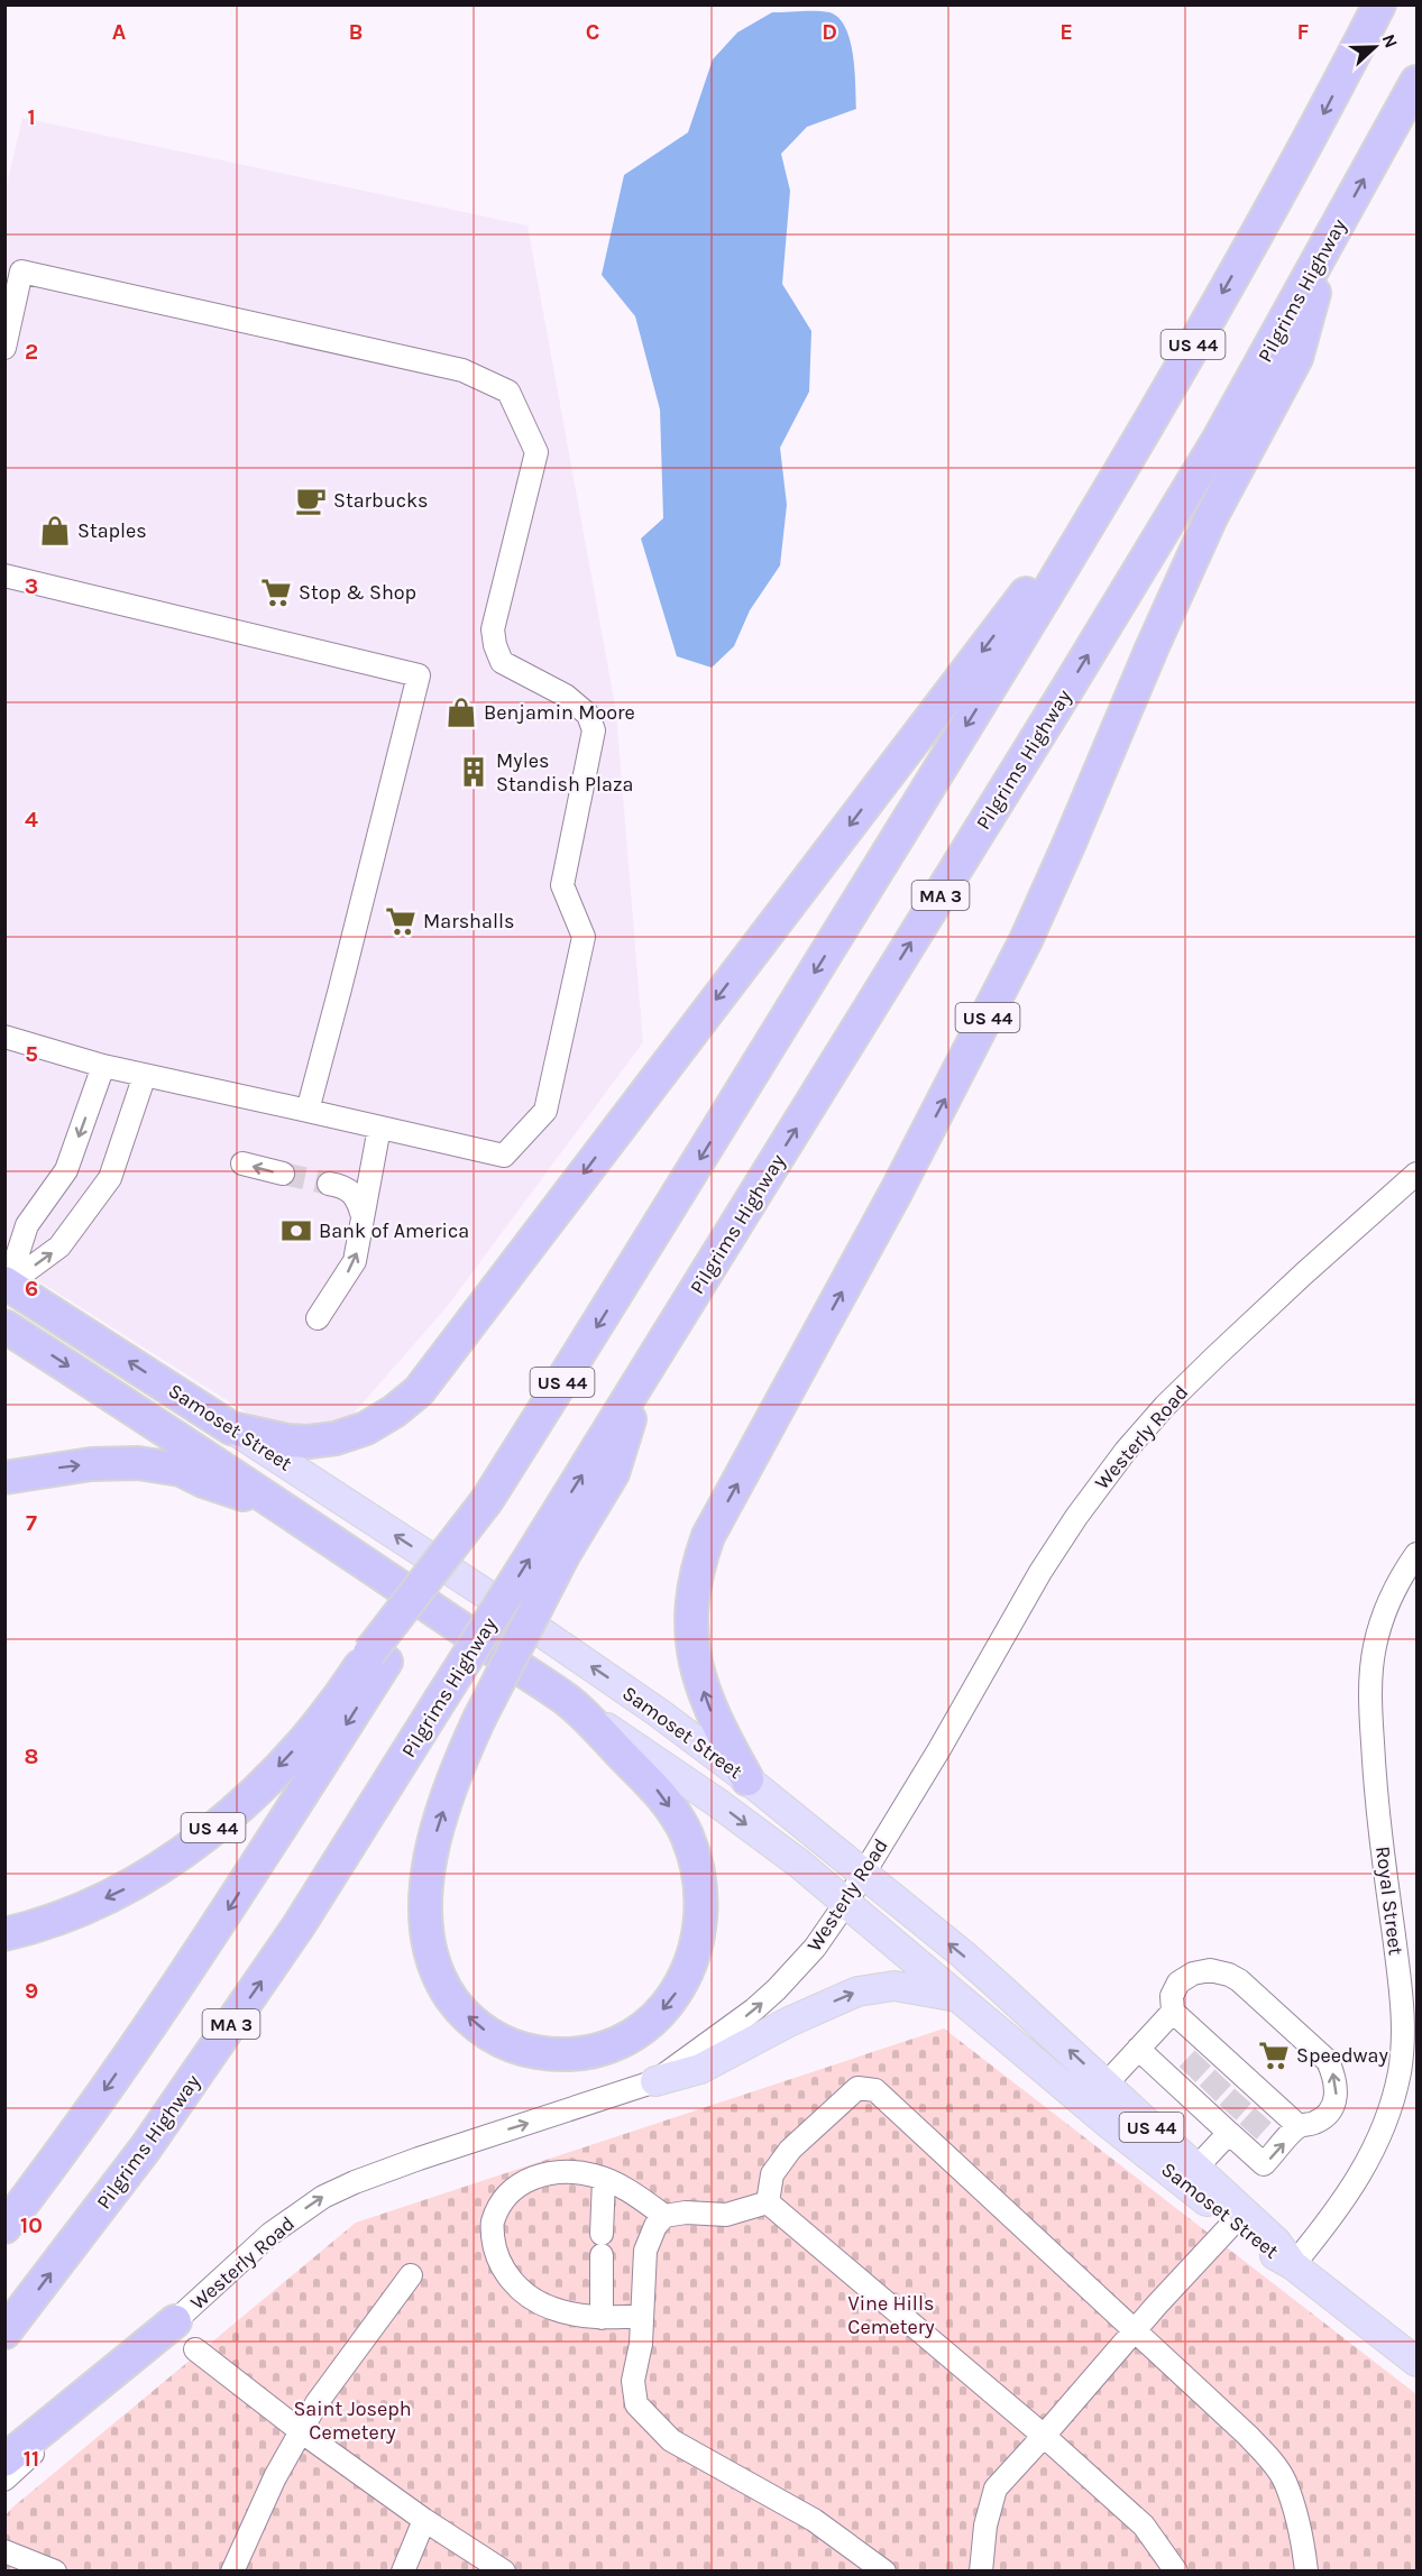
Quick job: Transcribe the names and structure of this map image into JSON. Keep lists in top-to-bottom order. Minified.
{"streets":{"highway":["Pilgrims Highway","US 44","MA 3","Samoset Street"],"street":["Westerly Road","Royal Street"]},"crossings":[["Pilgrims Highway","US 44"],["US 44","Samoset Street"],["Samoset Street","Westerly Road"],["Samoset Street","Royal Street"]],"one_way":["Westerly Road"],"parks":["Vine Hills Cemetery","Saint Joseph Cemetery"],"places":{"cafe":["Starbucks"],"shop":["Staples","Benjamin Moore"],"supermarket":["Stop & Shop","Marshalls","Speedway"],"building":["Myles Standish Plaza"],"bank":["Bank of America"]},"north":"right","grid":{"columns":["A","B","C","D","E","F"],"rows":["1","2","3","4","5","6","7","8","9","10","11"]}}
